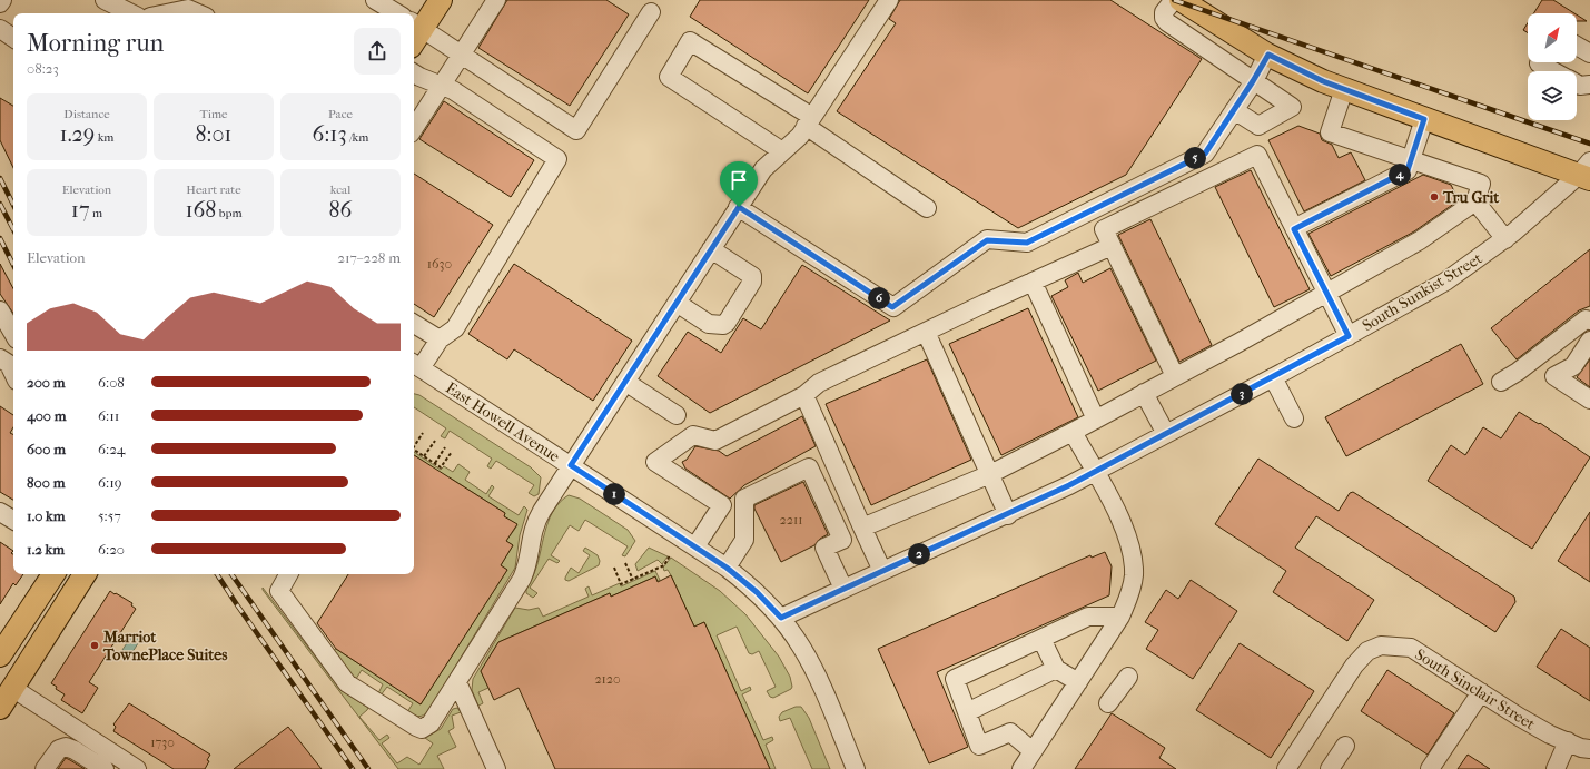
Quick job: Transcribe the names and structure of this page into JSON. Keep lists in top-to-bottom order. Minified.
{"streets":{"street":["South Sunkist Street","East Howell Avenue","South Sinclair Street"]},"crossings":[["South Sunkist Street","East Howell Avenue"]],"places":["Tru Grit","Marriot TownePlace Suites"],"house_numbers":["1630","2211","2120","1730"],"north":"top right","page":{"heading":["Morning run","08:23"],"stats":[["Distance","1.29 km"],["Time","8:01"],["Pace","6:13 /km"],["Elevation","17 m"],["Heart rate","168 bpm"],["kcal","86"]],"pins":["5","4","6","3","1","2"],"chart":["Elevation","217–228 m"],"list":[{"name":"200 m","note":"6:08"},{"name":"400 m","note":"6:11"},{"name":"600 m","note":"6:24"},{"name":"800 m","note":"6:19"},{"name":"1.0 km","note":"5:57"},{"name":"1.2 km","note":"6:20"}]}}
